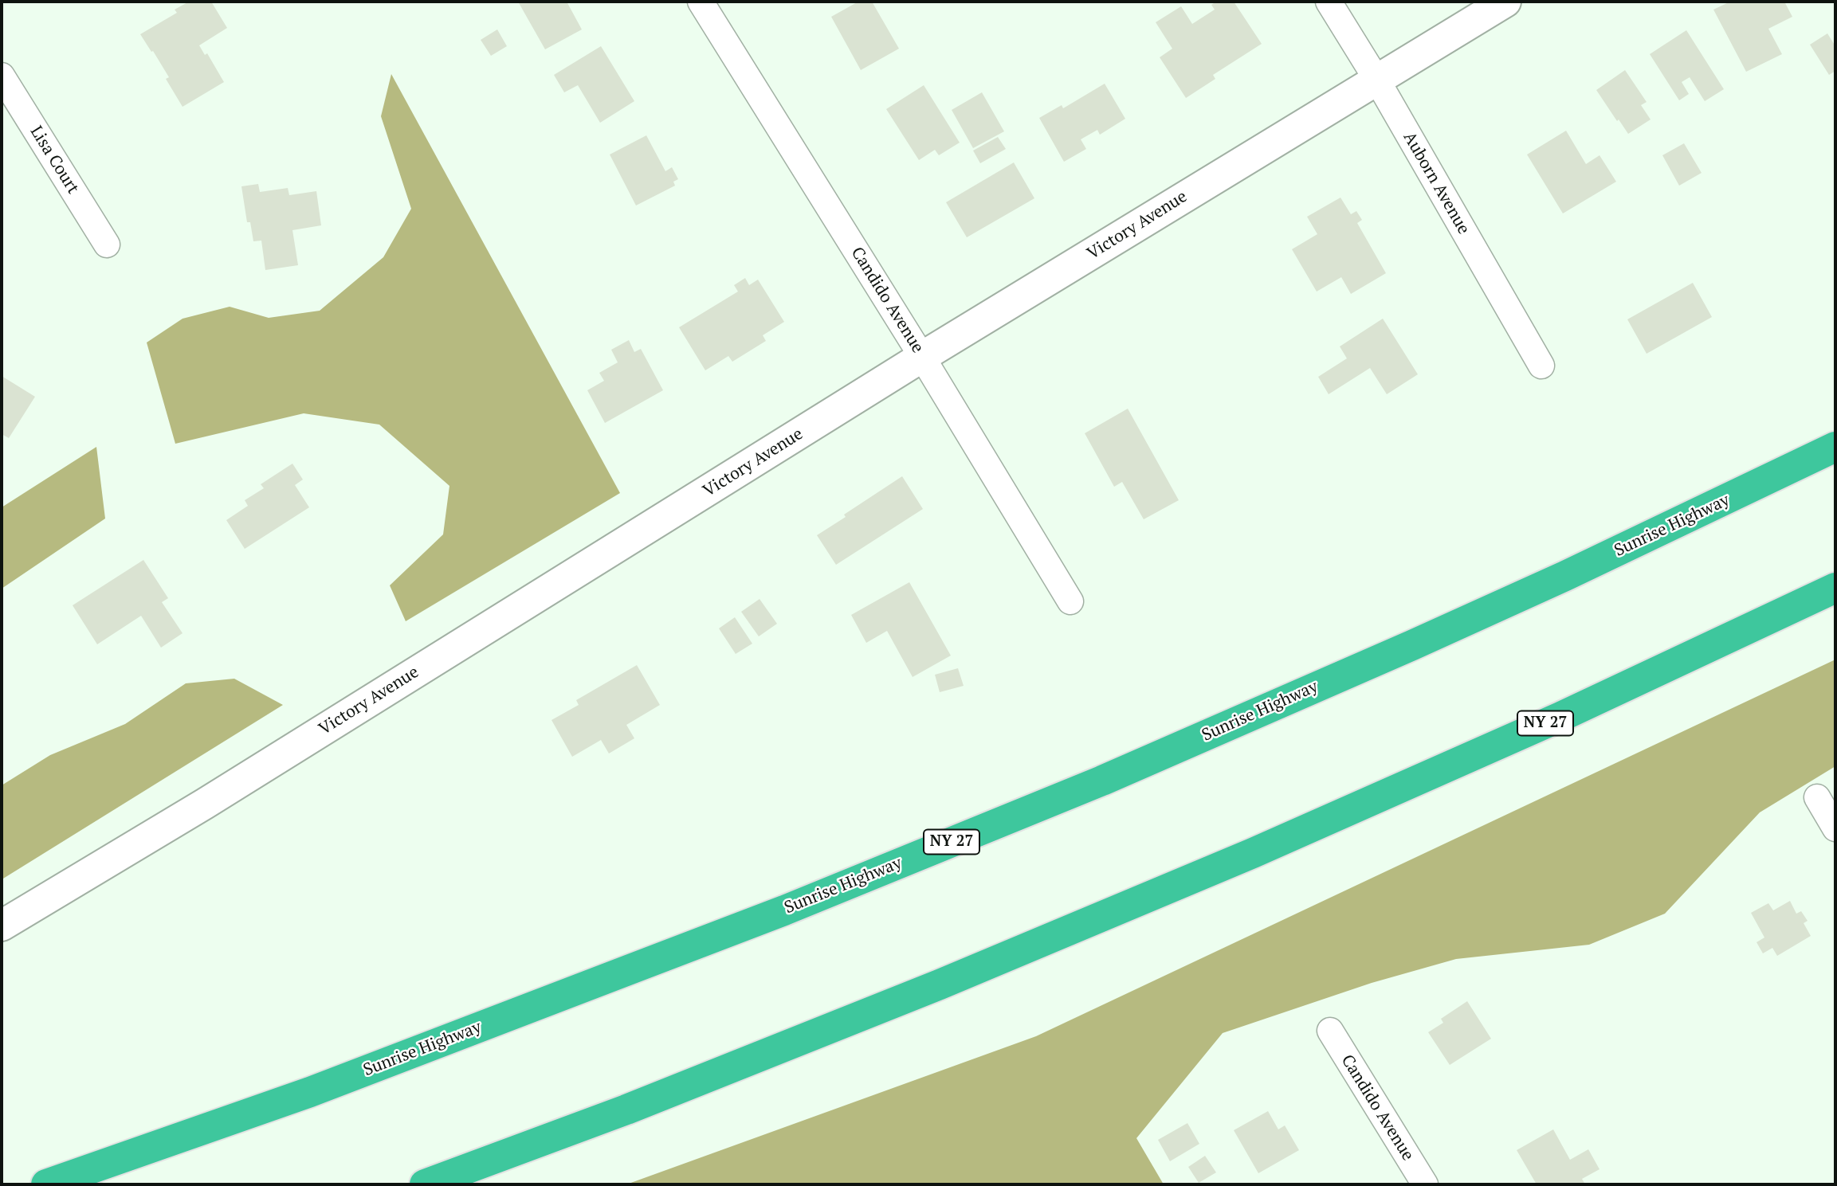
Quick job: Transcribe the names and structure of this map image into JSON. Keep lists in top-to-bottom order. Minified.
{"streets":{"highway":["Sunrise Highway","NY 27"],"street":["Lisa Court","Auborn Avenue","Victory Avenue","Candido Avenue"]},"crossings":[["Auborn Avenue","Victory Avenue"],["Victory Avenue","Candido Avenue"]]}
